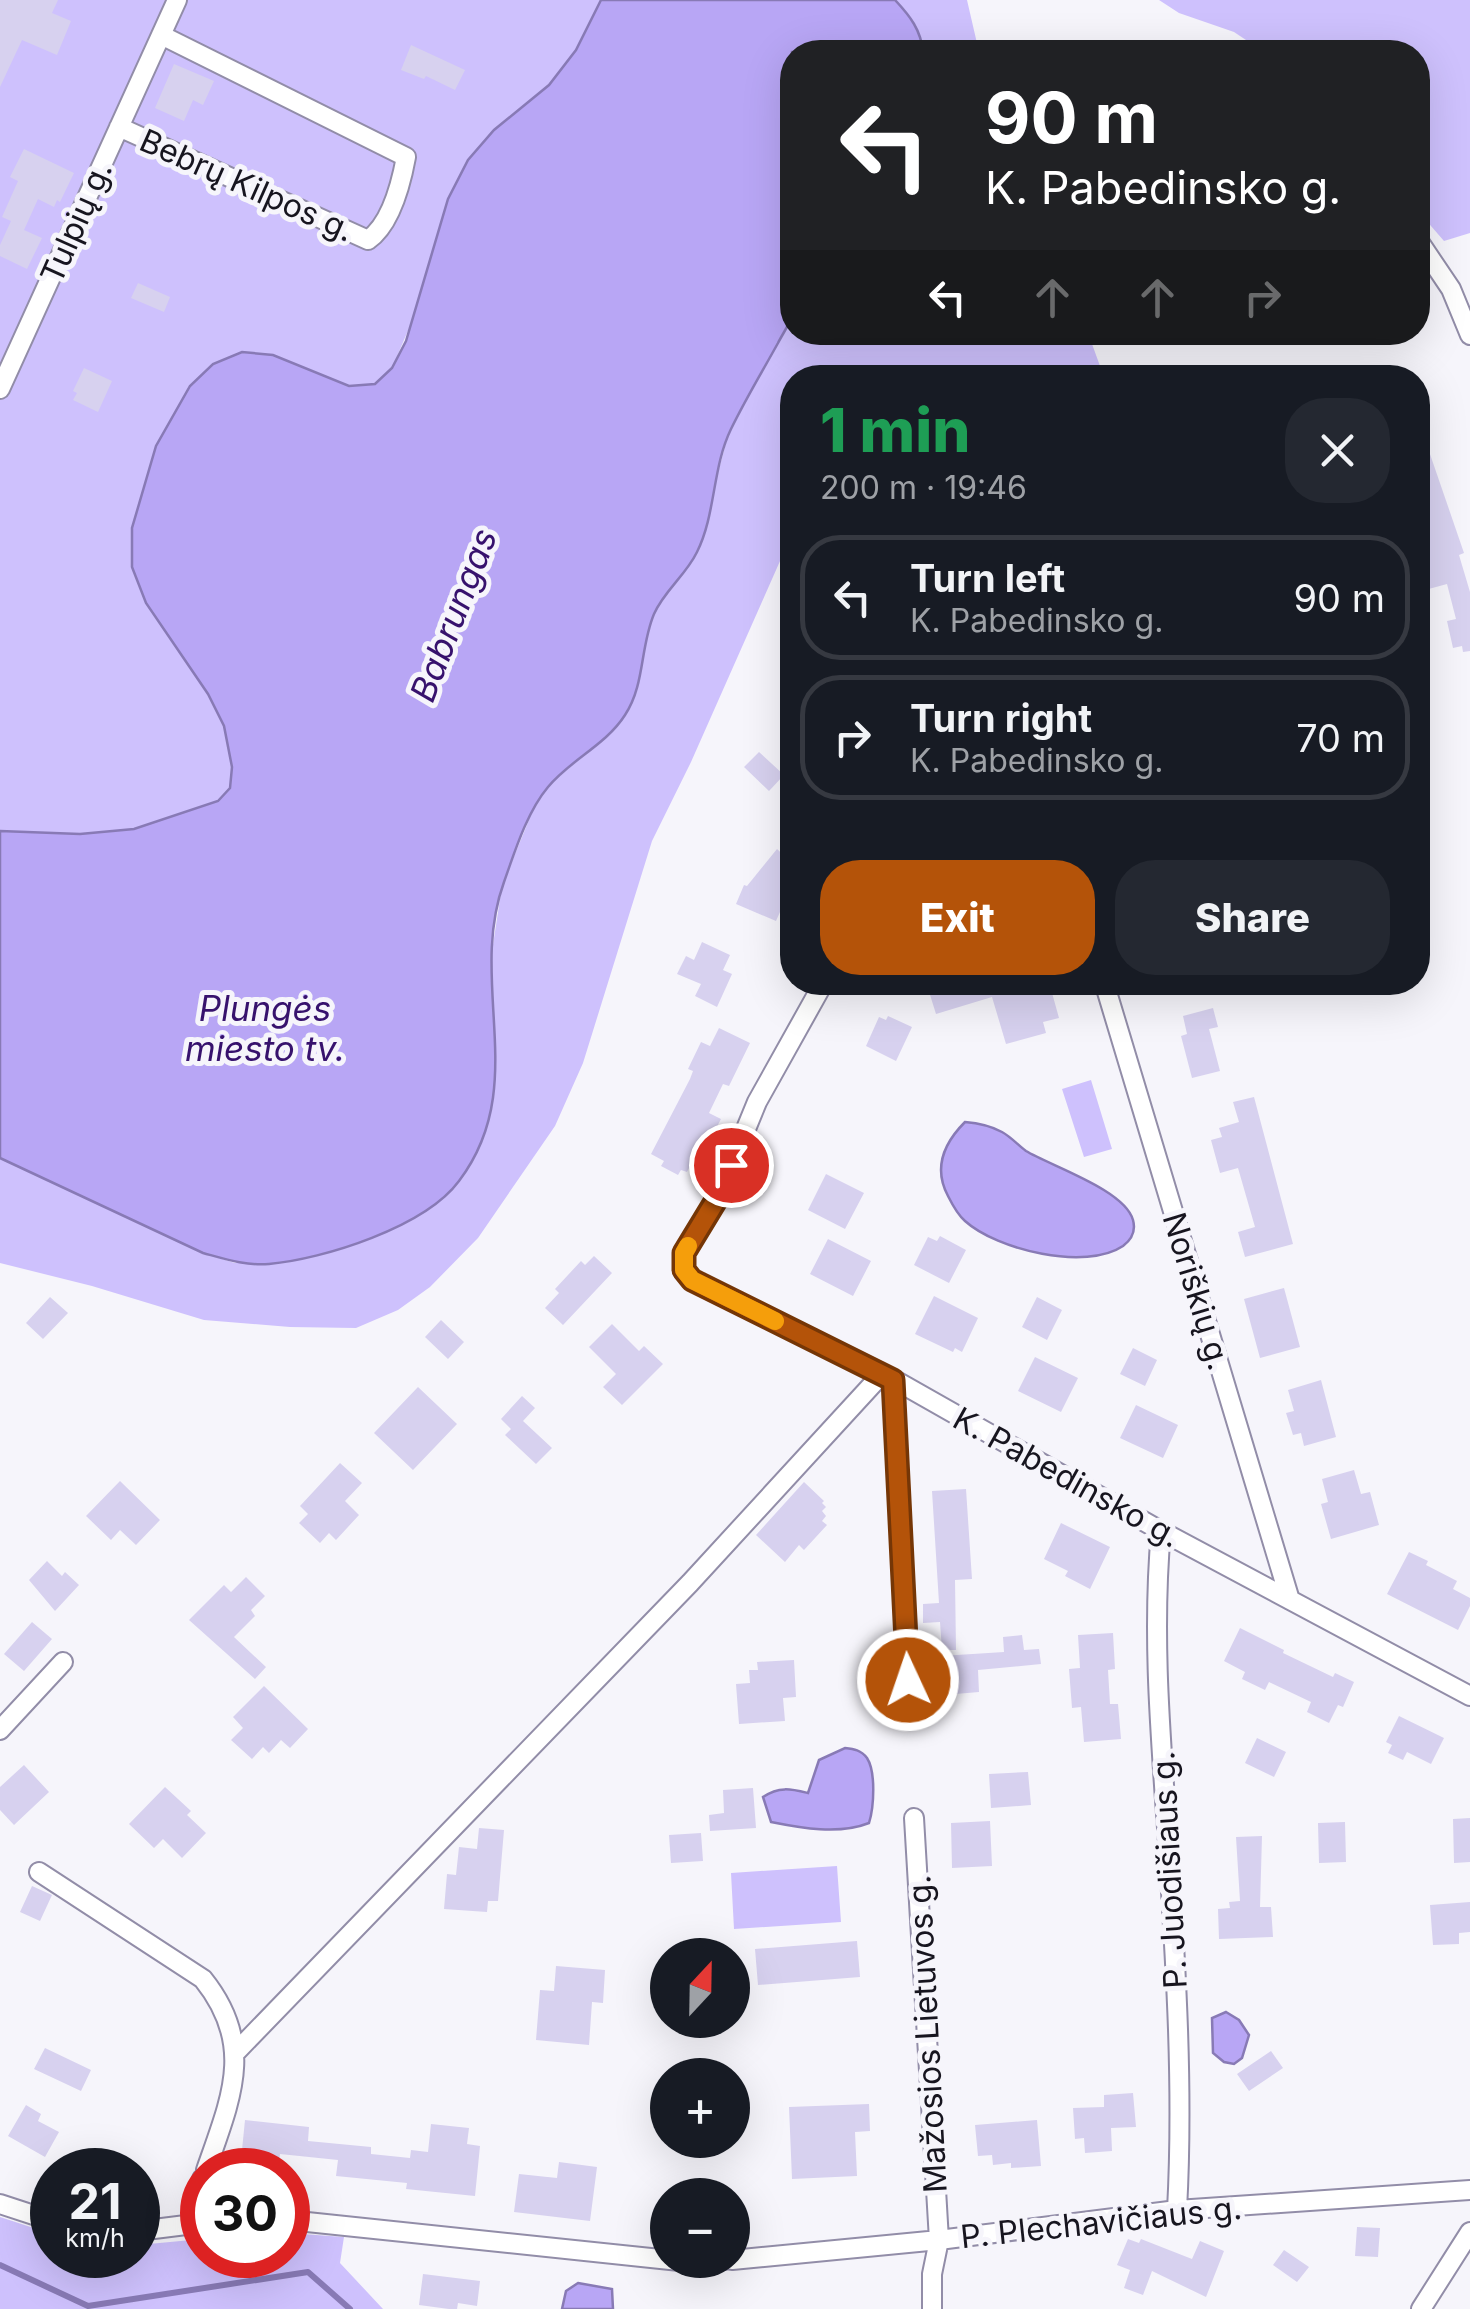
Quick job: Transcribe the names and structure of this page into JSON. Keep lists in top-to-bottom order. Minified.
{"streets":{"street":["Bebrų Kilpos g.","Tulpių g.","Noriškių g.","K. Pabedinsko g.","P. Juodišiaus g.","Mažosios Lietuvos g.","P. Plechavičiaus g."]},"crossings":[["Bebrų Kilpos g.","Tulpių g."],["Noriškių g.","K. Pabedinsko g."],["K. Pabedinsko g.","P. Juodišiaus g."],["P. Juodišiaus g.","P. Plechavičiaus g."],["Mažosios Lietuvos g.","P. Plechavičiaus g."]],"water":["Babrungas","Plungės miesto tv."],"north":"top","page":{"turn":["90 m","K. Pabedinsko g."],"heading":["1 min","200 m · 19:46"],"list":[{"name":"Turn left","note":"K. Pabedinsko g.","value":"90 m"},{"name":"Turn right","note":"K. Pabedinsko g.","value":"70 m"}],"buttons":["Exit","Share"],"map_buttons":["+","−"],"speed":"21 km/h","limit":"30"}}
